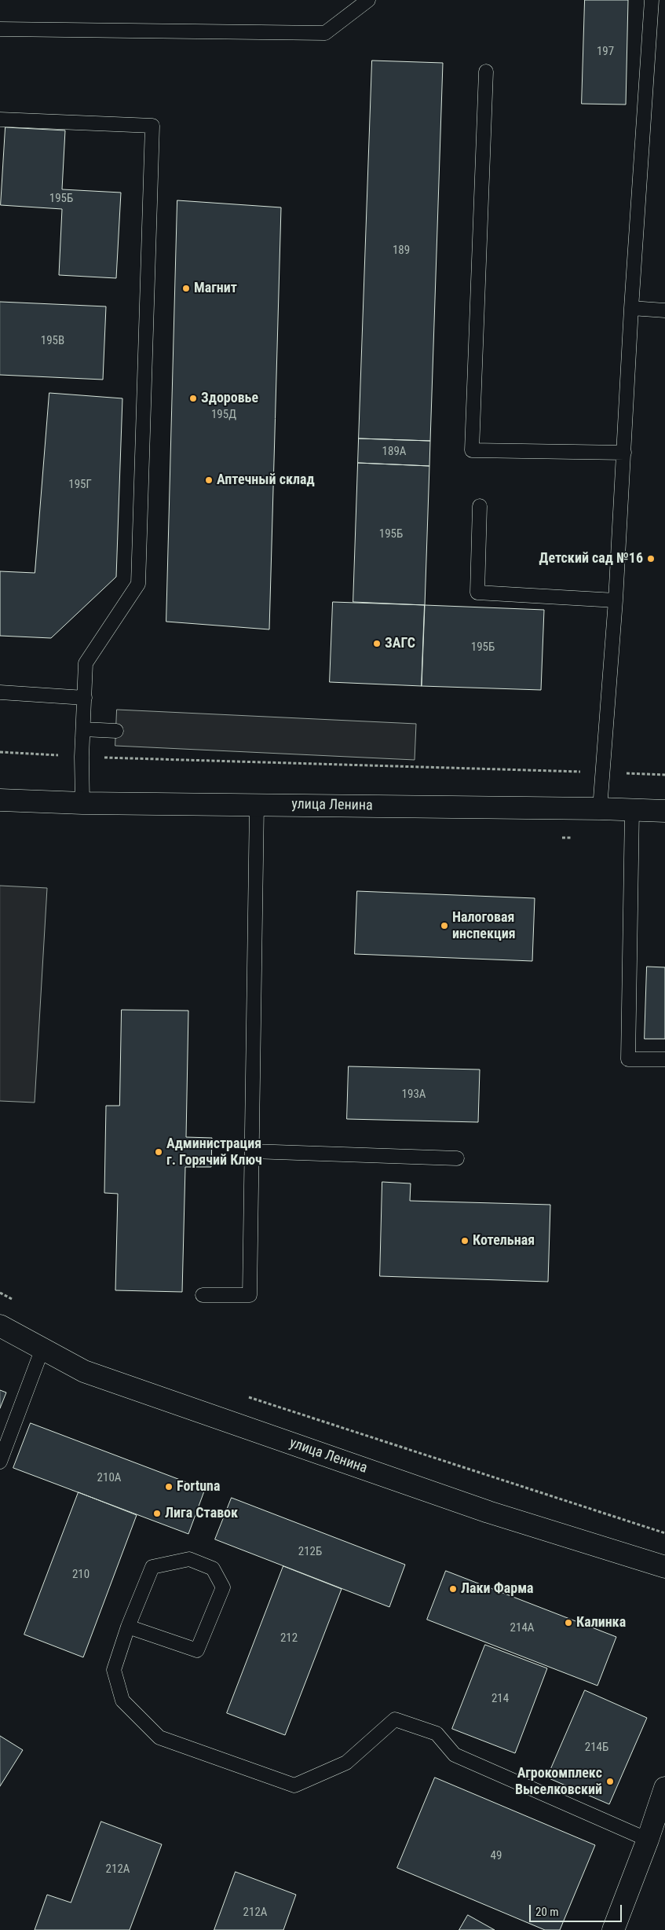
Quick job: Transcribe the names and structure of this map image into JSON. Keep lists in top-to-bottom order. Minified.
{"streets":{"street":["улица Ленина"]},"places":["Магнит","Здоровье","Аптечный склад","Детский сад №16","ЗАГС","Налоговая инспекция","Администрация г. Горячий Ключ","Котельная","Fortuna","Лига Ставок","Лаки Фарма","Калинка","Агрокомплекс Выселковский"],"house_numbers":["197","195Б","189","195В","195Д","189А","195Г","195Б","195Б","193А","210А","212Б","210","214А","212","214","214Б","49","212А","212А"],"scale_bar":"20 m"}
